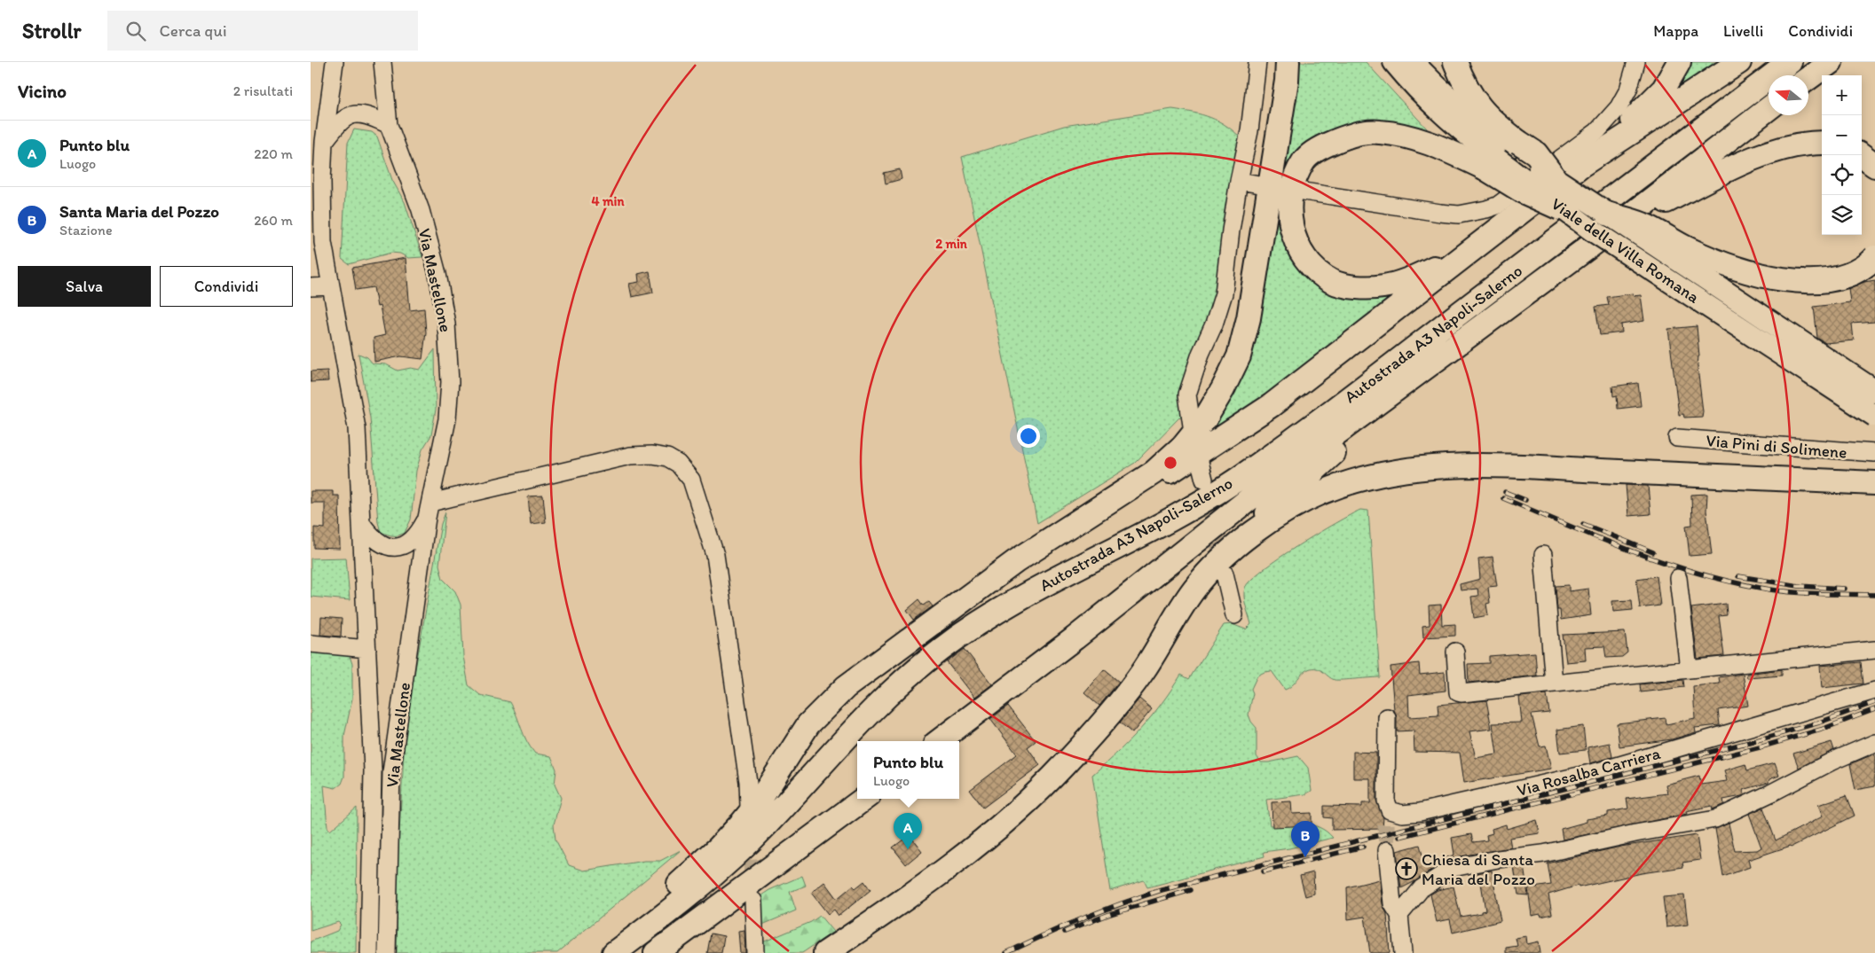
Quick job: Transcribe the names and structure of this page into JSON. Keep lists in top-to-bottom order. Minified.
{"streets":{"highway":["Autostrada A3 Napoli-Salerno"],"main road":["Viale della Villa Romana"],"street":["Via Mastellone","Via Pini di Solimene","Via Rosalba Carriera"]},"crossings":[["Viale della Villa Romana","Autostrada A3 Napoli-Salerno"]],"places":{"church":["Chiesa di Santa Maria del Pozzo"]},"north":"left","page":{"header":"Strollr","search":"Cerca qui","nav":["Mappa","Livelli","Condividi"],"heading":["Vicino","2 risultati"],"map_buttons":["+","−"],"list":[{"mark":"A","name":"Punto blu","note":"Luogo","value":"220 m"},{"mark":"B","name":"Santa Maria del Pozzo","note":"Stazione","value":"260 m"}],"buttons":["Salva","Condividi"],"popup":["Punto blu","Luogo"],"pins":["A","B"]},"rings":["4 min","2 min"]}
